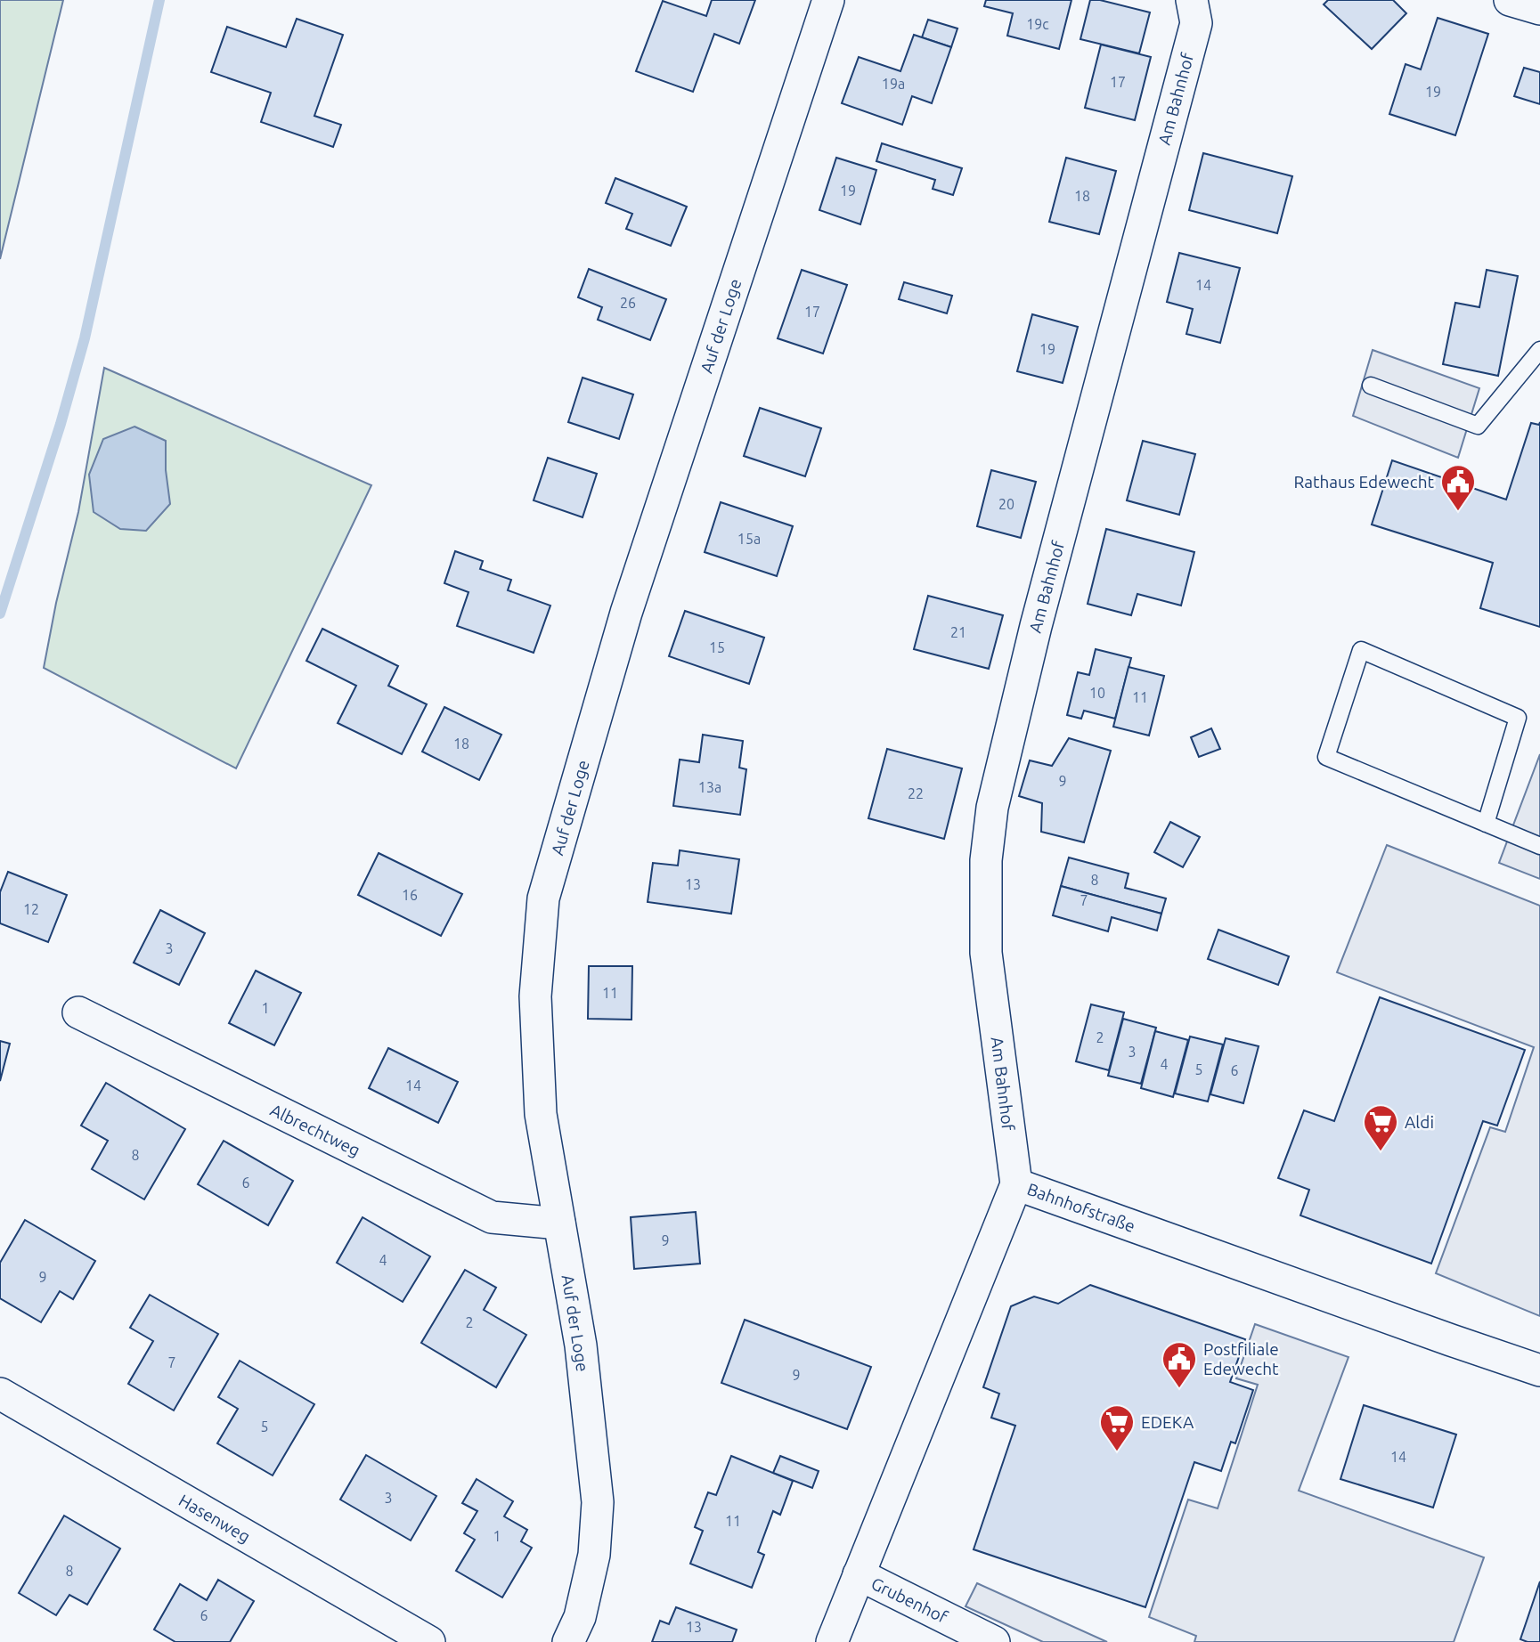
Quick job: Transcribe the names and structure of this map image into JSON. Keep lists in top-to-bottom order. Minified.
{"streets":{"street":["Am Bahnhof","Auf der Loge","Albrechtweg","Bahnhofstraße","Hasenweg","Grubenhof"]},"crossings":[["Am Bahnhof","Bahnhofstraße"],["Auf der Loge","Albrechtweg"],["Bahnhofstraße","Grubenhof"]],"places":{"public building":["Rathaus Edewecht","Postfiliale Edewecht"],"supermarket":["Aldi","EDEKA"]},"house_numbers":["19c","17","19a","19","19","18","14","26","17","19","20","15a","21","15","10","11","18","9","13a","22","8","13","16","7","12","3","11","1","2","3","4","5","6","14","8","6","9","4","9","2","7","9","5","14","3","11","1","8","6","13"]}
